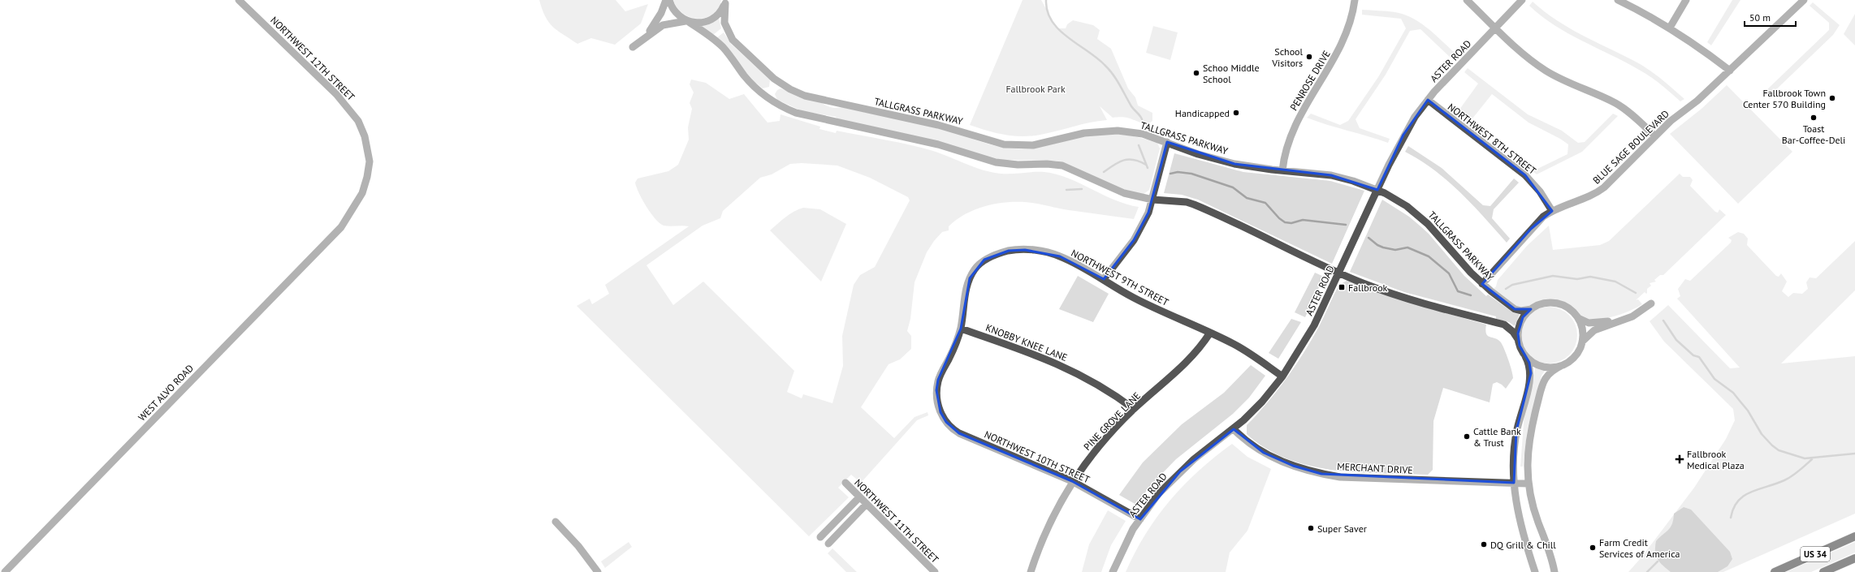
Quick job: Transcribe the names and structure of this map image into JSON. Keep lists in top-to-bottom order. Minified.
{"streets":{"main road":["US 34"],"street":["NORTHWEST 12TH STREET","ASTER ROAD","PENROSE DRIVE","TALLGRASS PARKWAY","NORTHWEST 8TH STREET","BLUE SAGE BOULEVARD","NORTHWEST 9TH STREET","KNOBBY KNEE LANE","WEST ALVO ROAD","PINE GROVE LANE","NORTHWEST 10TH STREET","MERCHANT DRIVE","NORTHWEST 11TH STREET"]},"crossings":[["NORTHWEST 12TH STREET","WEST ALVO ROAD"],["ASTER ROAD","TALLGRASS PARKWAY"],["ASTER ROAD","NORTHWEST 8TH STREET"],["ASTER ROAD","NORTHWEST 9TH STREET"],["ASTER ROAD","NORTHWEST 10TH STREET"],["ASTER ROAD","MERCHANT DRIVE"],["PENROSE DRIVE","TALLGRASS PARKWAY"],["TALLGRASS PARKWAY","BLUE SAGE BOULEVARD"],["NORTHWEST 8TH STREET","BLUE SAGE BOULEVARD"],["NORTHWEST 9TH STREET","KNOBBY KNEE LANE"],["NORTHWEST 9TH STREET","PINE GROVE LANE"],["NORTHWEST 9TH STREET","NORTHWEST 10TH STREET"],["KNOBBY KNEE LANE","PINE GROVE LANE"],["PINE GROVE LANE","NORTHWEST 10TH STREET"]],"parks":["Fallbrook Park"],"places":{"other":["School Visitors","Schoo Middle School","Fallbrook Town Center 570 Building","Handicapped","Toast Bar-Coffee-Deli","Cattle Bank & Trust","Super Saver","DQ Grill & Chill","Farm Credit Services of America"],"transit":["Fallbrook"],"health":["Fallbrook Medical Plaza"]},"scale_bar":"50 m"}
